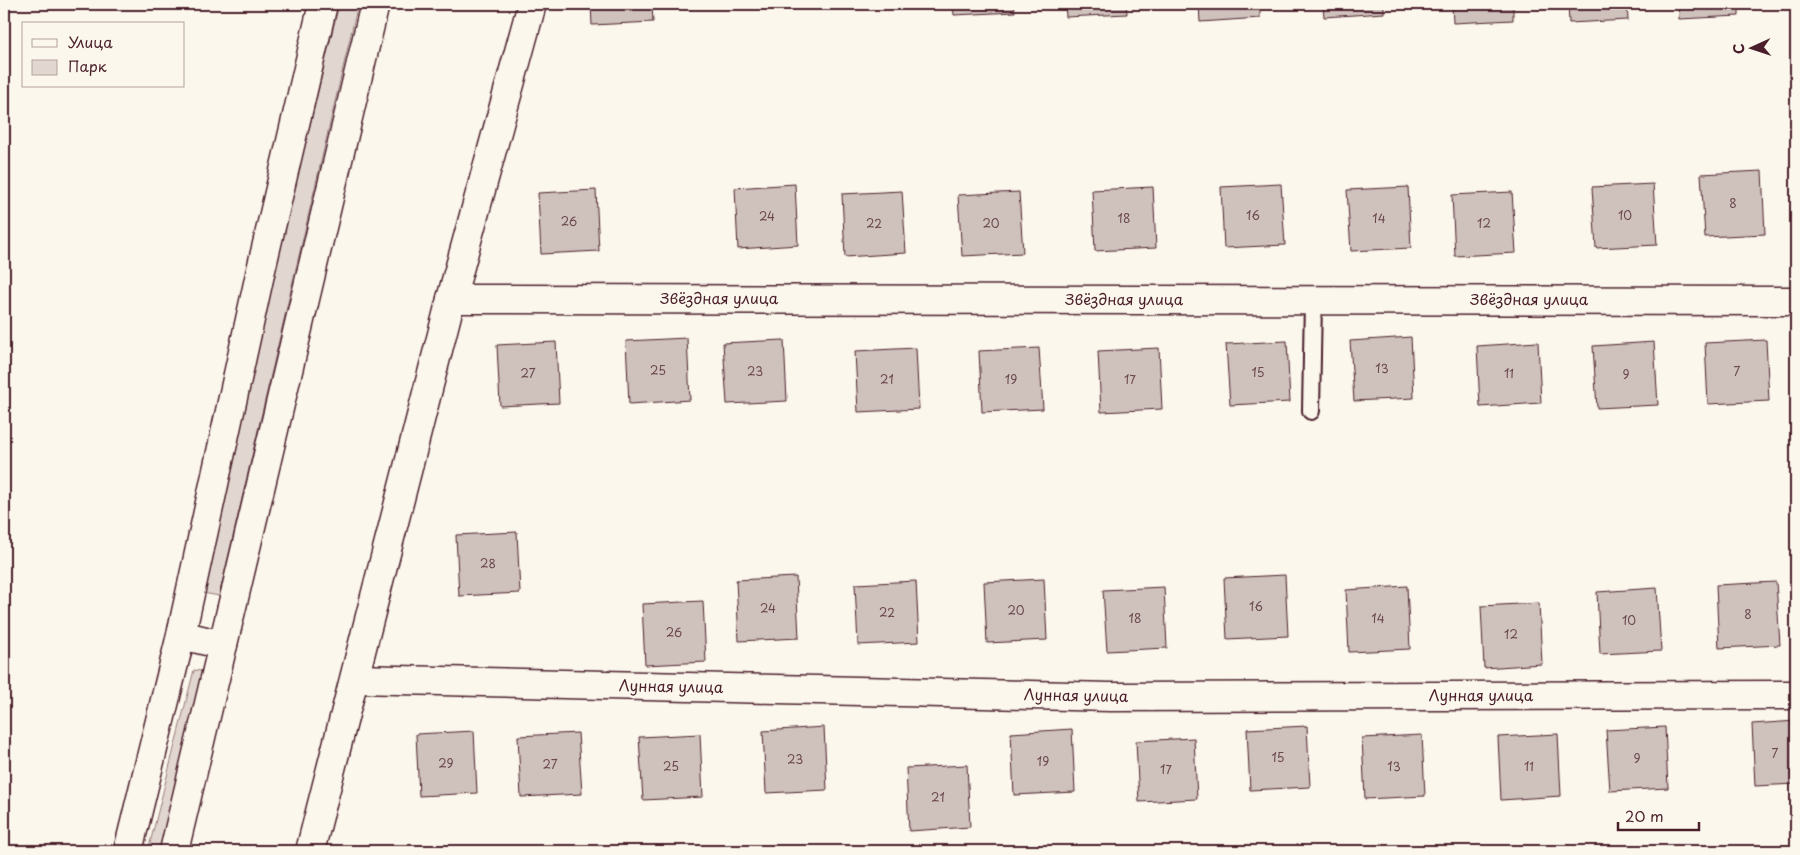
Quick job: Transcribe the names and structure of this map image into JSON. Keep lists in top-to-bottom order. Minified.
{"streets":{"street":["Звёздная улица","Лунная улица"]},"house_numbers":["8","16","10","24","18","14","26","22","20","12","13","25","23","7","15","27","11","9","21","19","17","28","16","24","20","22","8","18","14","10","26","12","7","15","9","23","19","29","27","25","13","11","17","21"],"legend":["Улица","Парк"],"scale_bar":"20 m","north":"left"}
